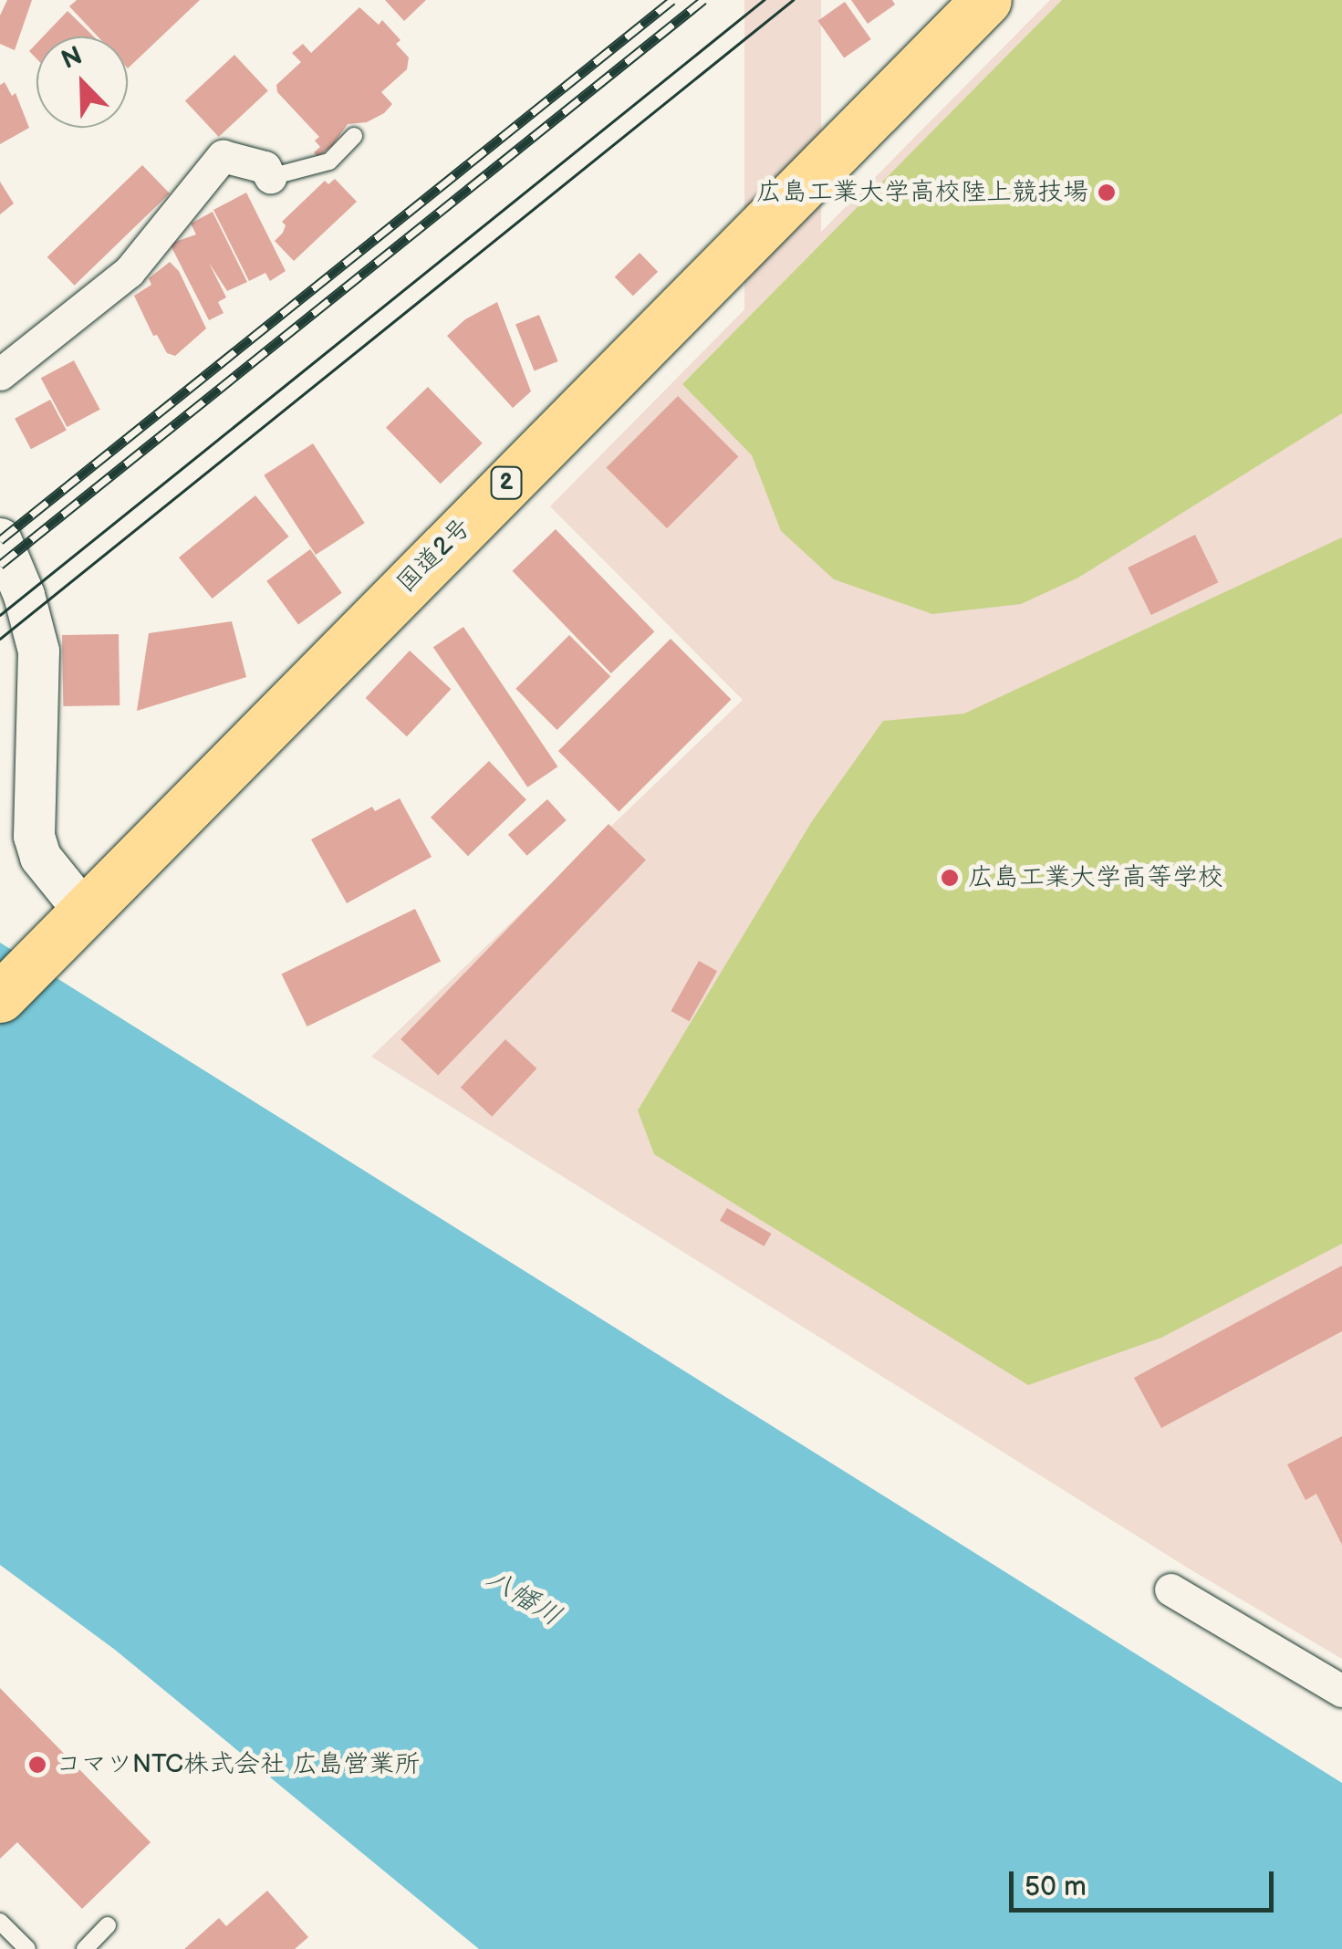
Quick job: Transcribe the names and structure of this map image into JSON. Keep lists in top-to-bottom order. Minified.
{"streets":{"highway":["2","国道2号"]},"water":["八幡川"],"places":["広島工業大学高校陸上競技場","広島工業大学高等学校","コマツNTC株式会社 広島営業所"],"scale_bar":"50 m","north":"top left"}
